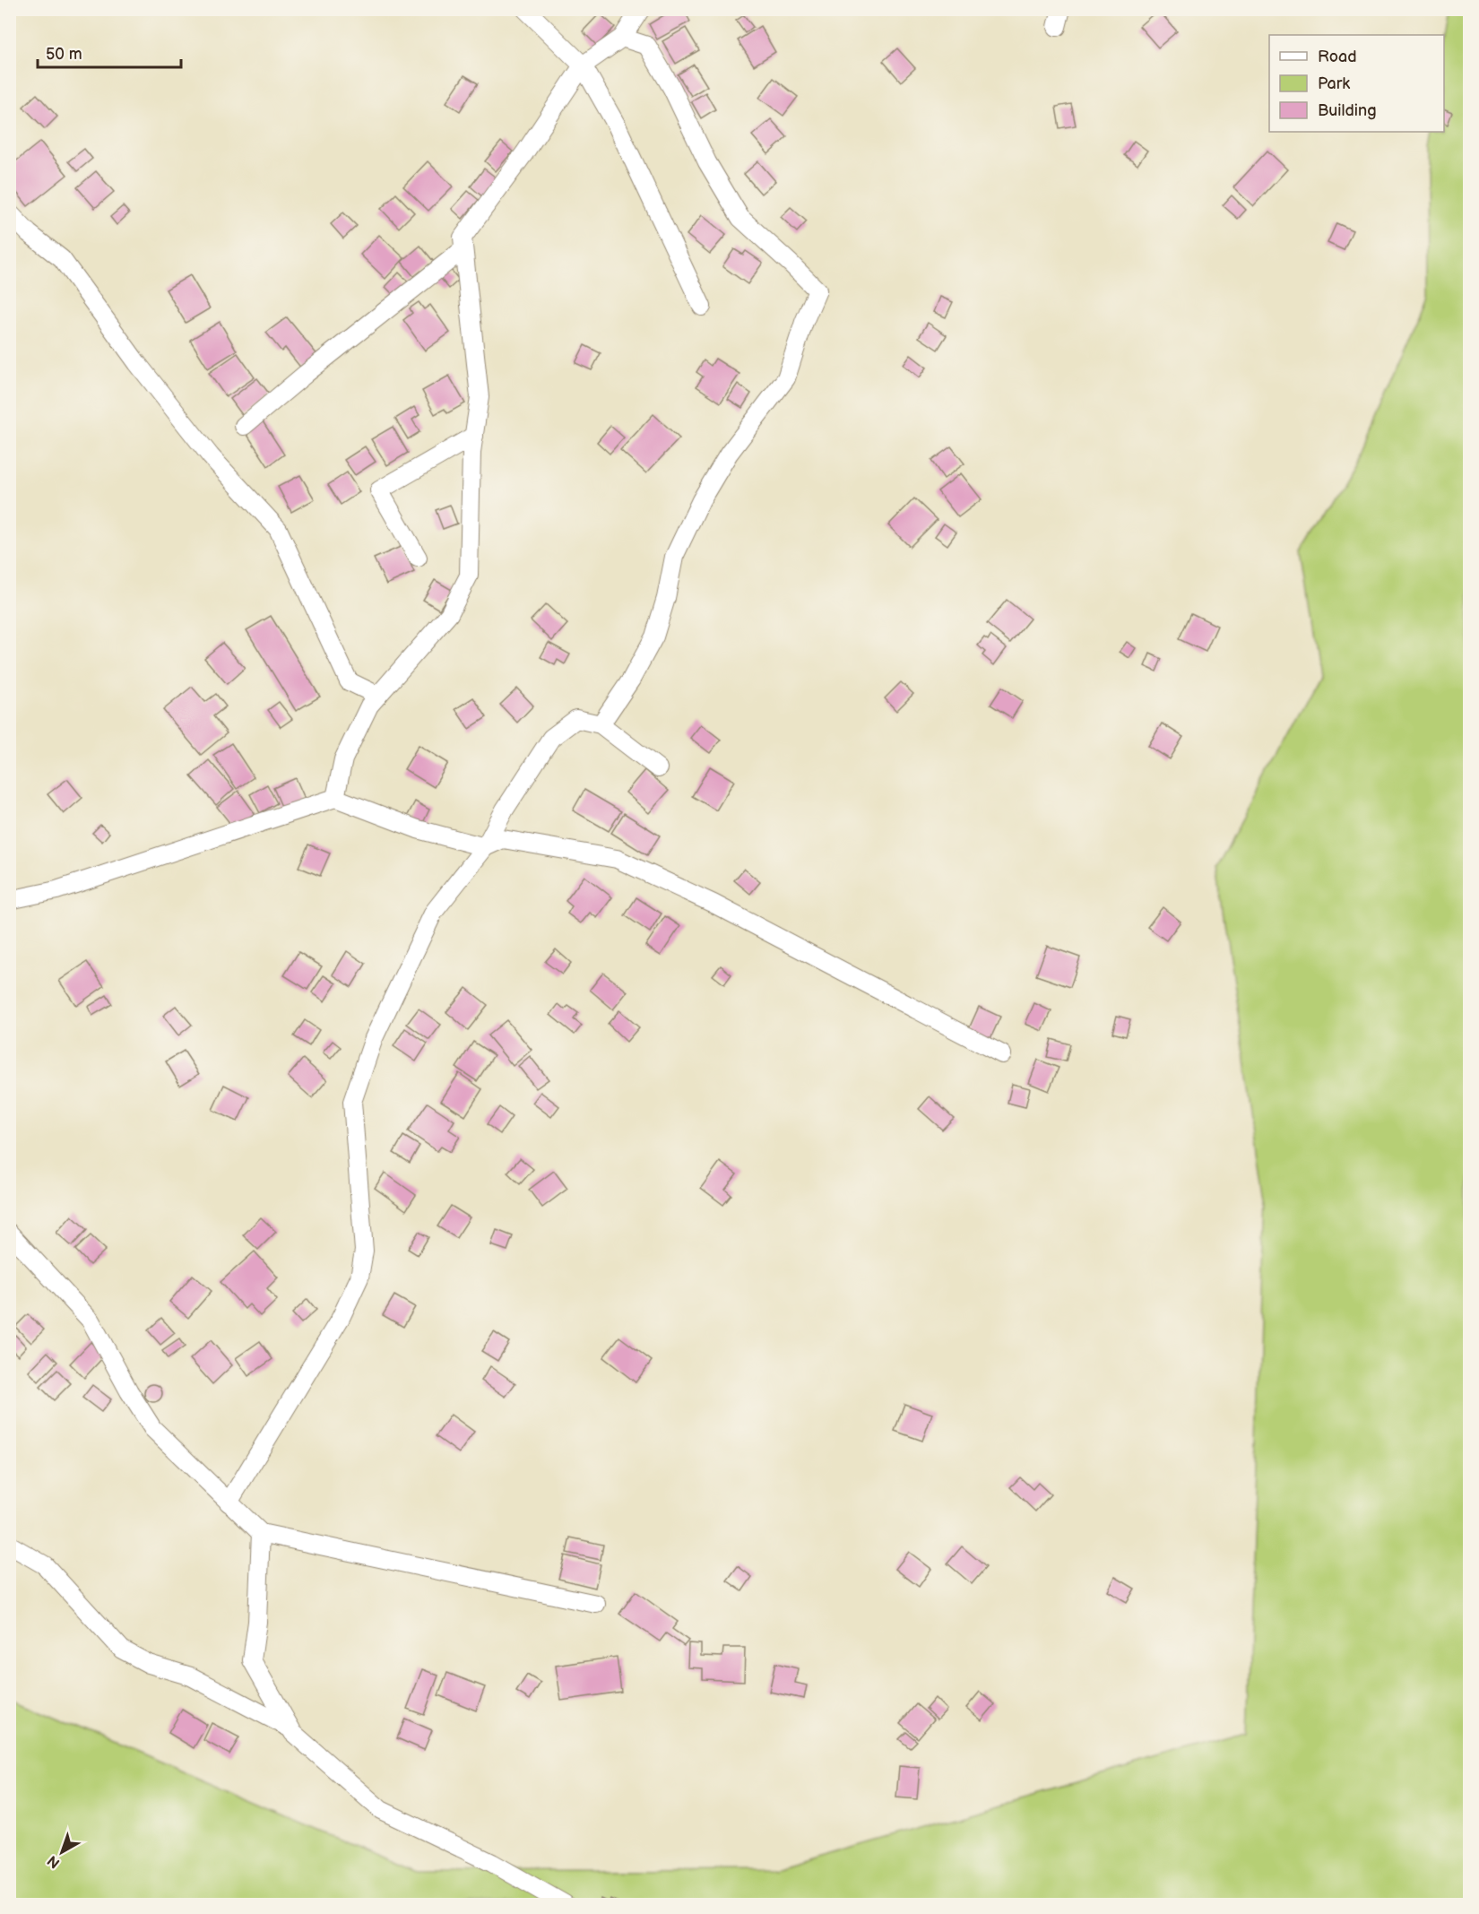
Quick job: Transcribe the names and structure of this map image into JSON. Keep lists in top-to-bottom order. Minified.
{"legend":["Road","Park","Building"],"scale_bar":"50 m","north":"bottom left"}
